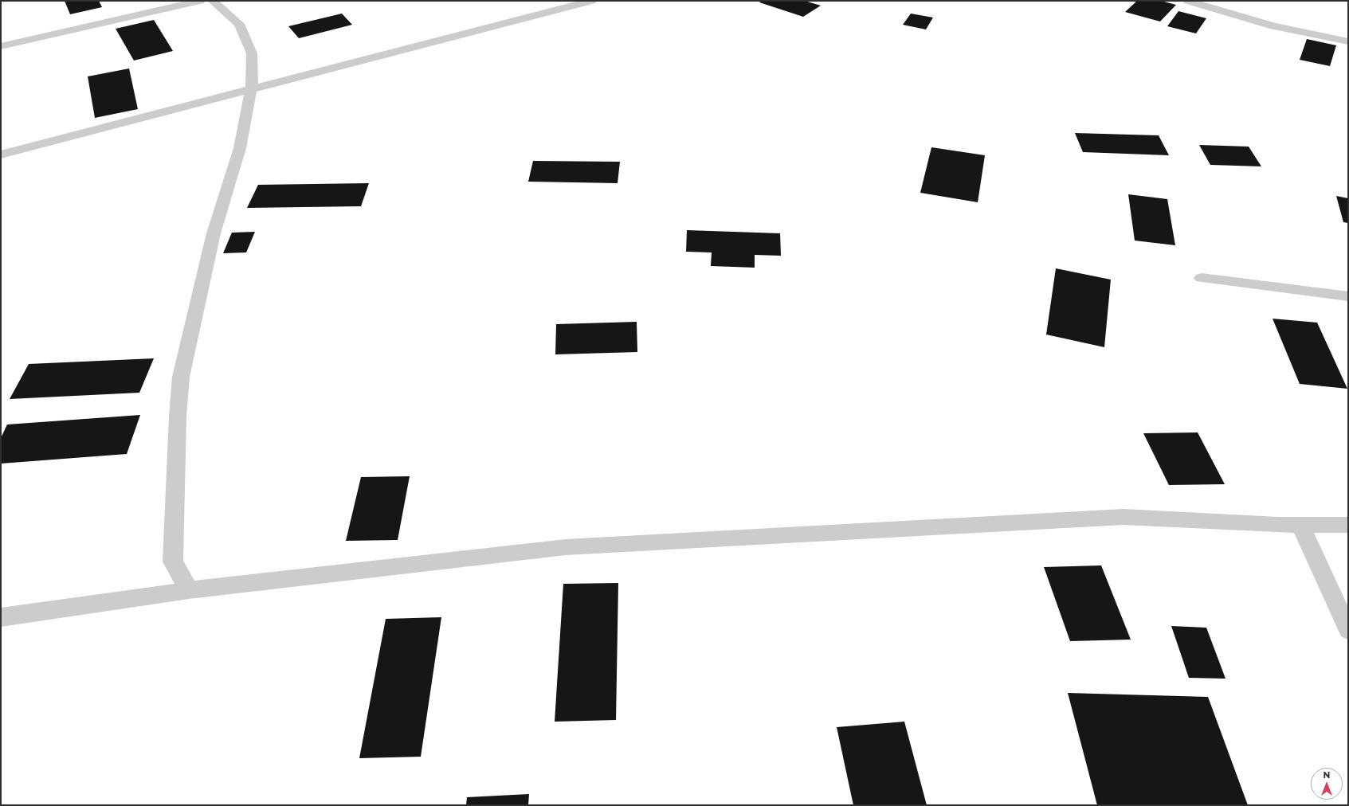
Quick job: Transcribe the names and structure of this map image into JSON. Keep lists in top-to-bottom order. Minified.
{"north":"top"}
